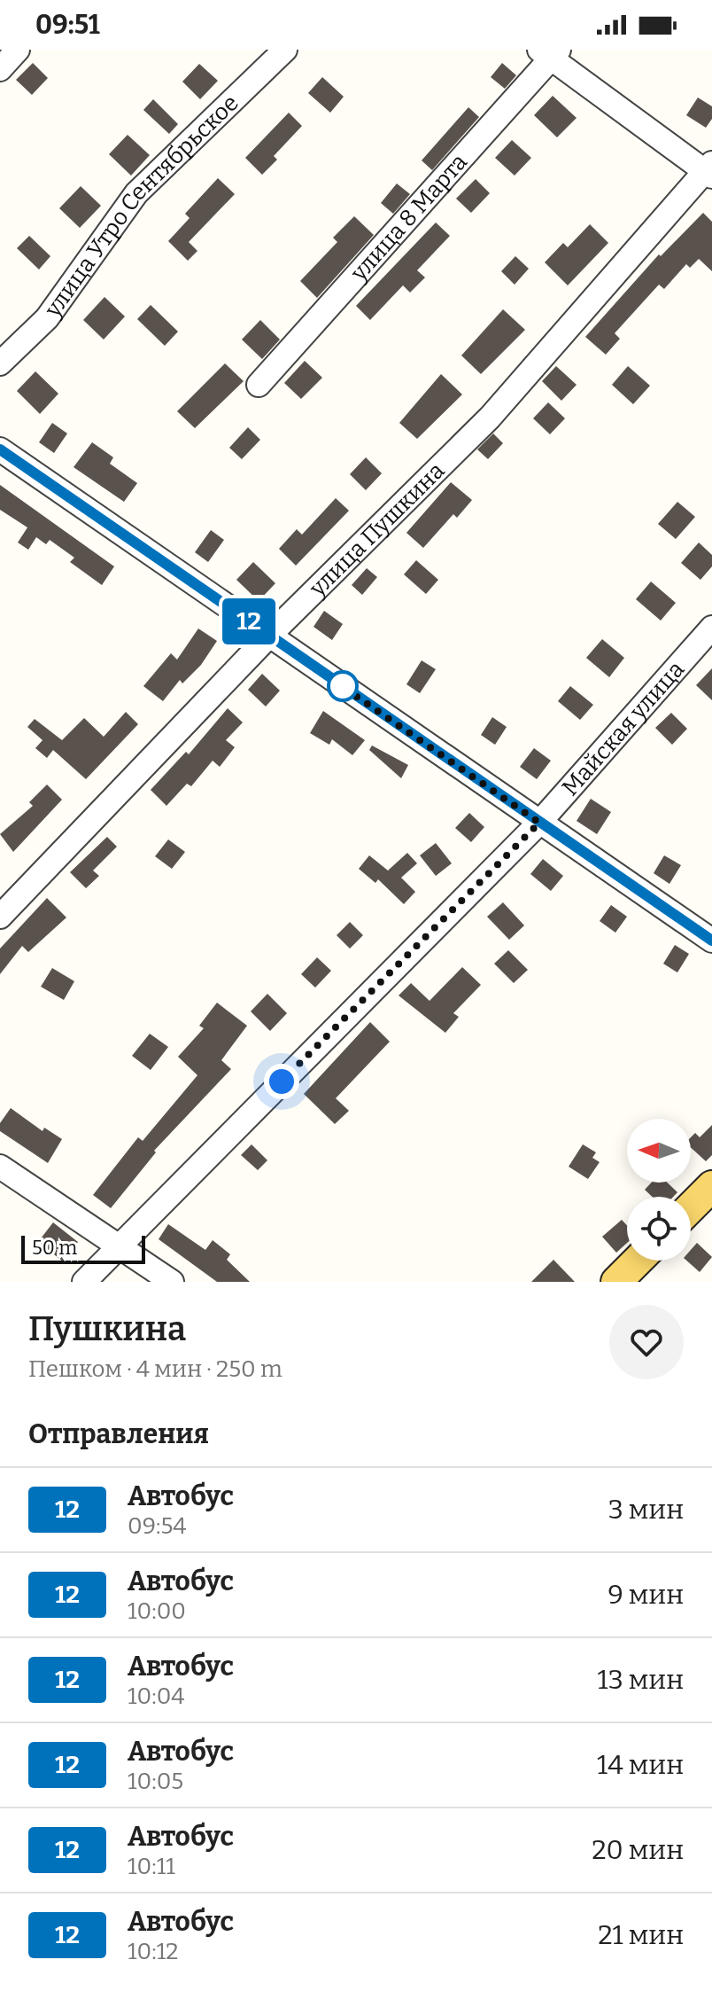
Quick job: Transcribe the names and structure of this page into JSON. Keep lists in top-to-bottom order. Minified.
{"streets":{"street":["улица Утро Сентябрьское","улица 8 Марта","улица Пушкина","Майская улица"]},"lines":["bus line 12"],"scale_bar":"50 m","north":"left","page":{"status":"09:51","on_map":"12","scale":"50 m","heading":[["Пушкина","Пешком · 4 мин · 250 m"],"Отправления"],"list":[{"mark":"12","name":"Автобус","note":"09:54","value":"3 мин"},{"mark":"12","name":"Автобус","note":"10:00","value":"9 мин"},{"mark":"12","name":"Автобус","note":"10:04","value":"13 мин"},{"mark":"12","name":"Автобус","note":"10:05","value":"14 мин"},{"mark":"12","name":"Автобус","note":"10:11","value":"20 мин"},{"mark":"12","name":"Автобус","note":"10:12","value":"21 мин"}]}}
